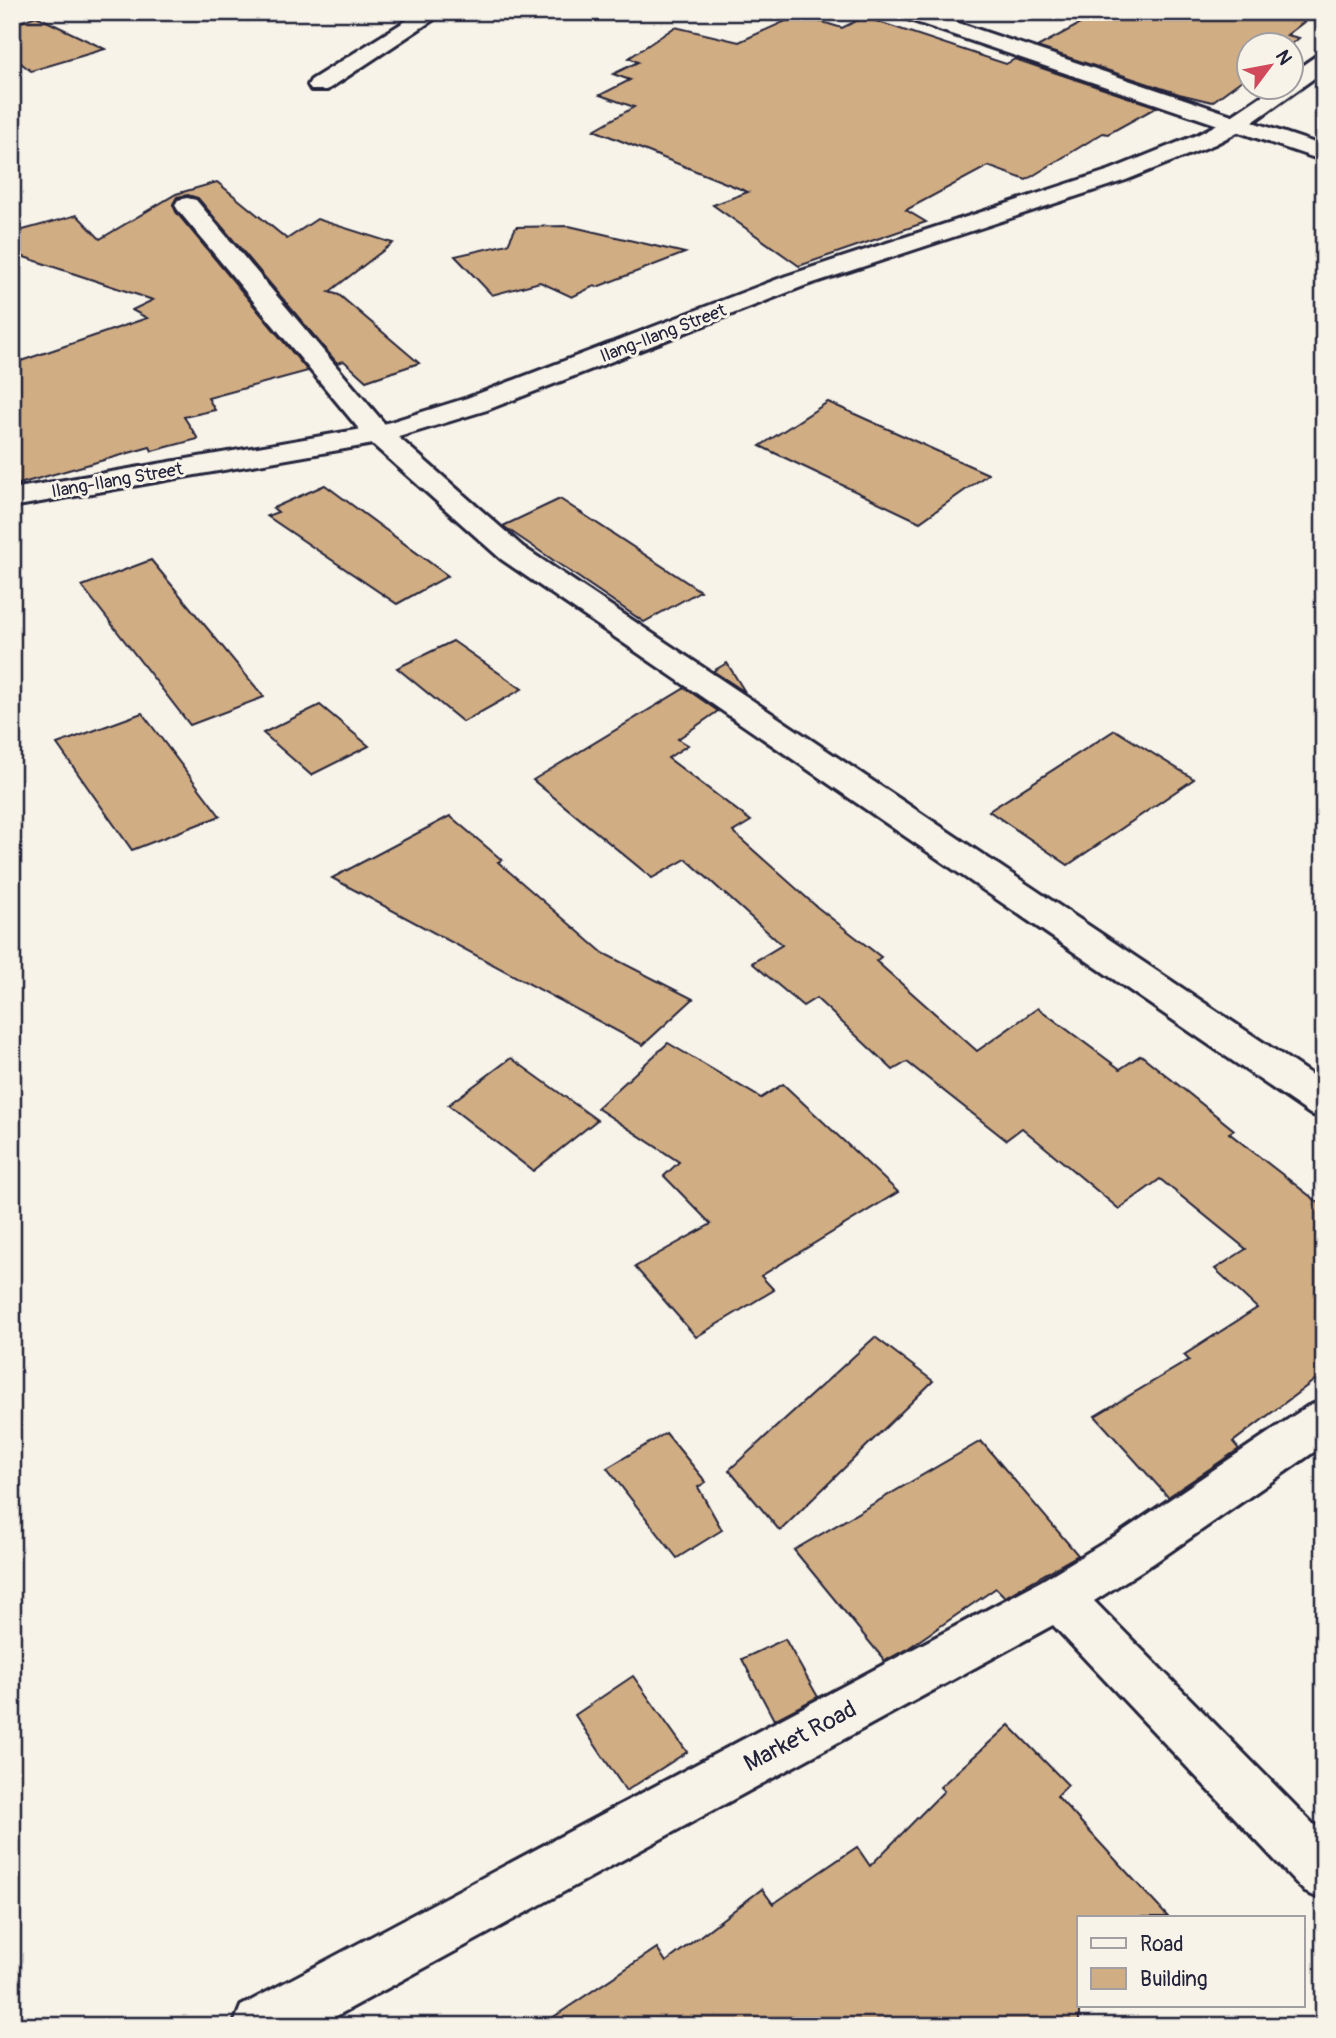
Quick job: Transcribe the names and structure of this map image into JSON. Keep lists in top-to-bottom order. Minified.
{"streets":{"street":["Ilang-Ilang Street","Market Road"]},"legend":["Road","Building"],"north":"top right"}
